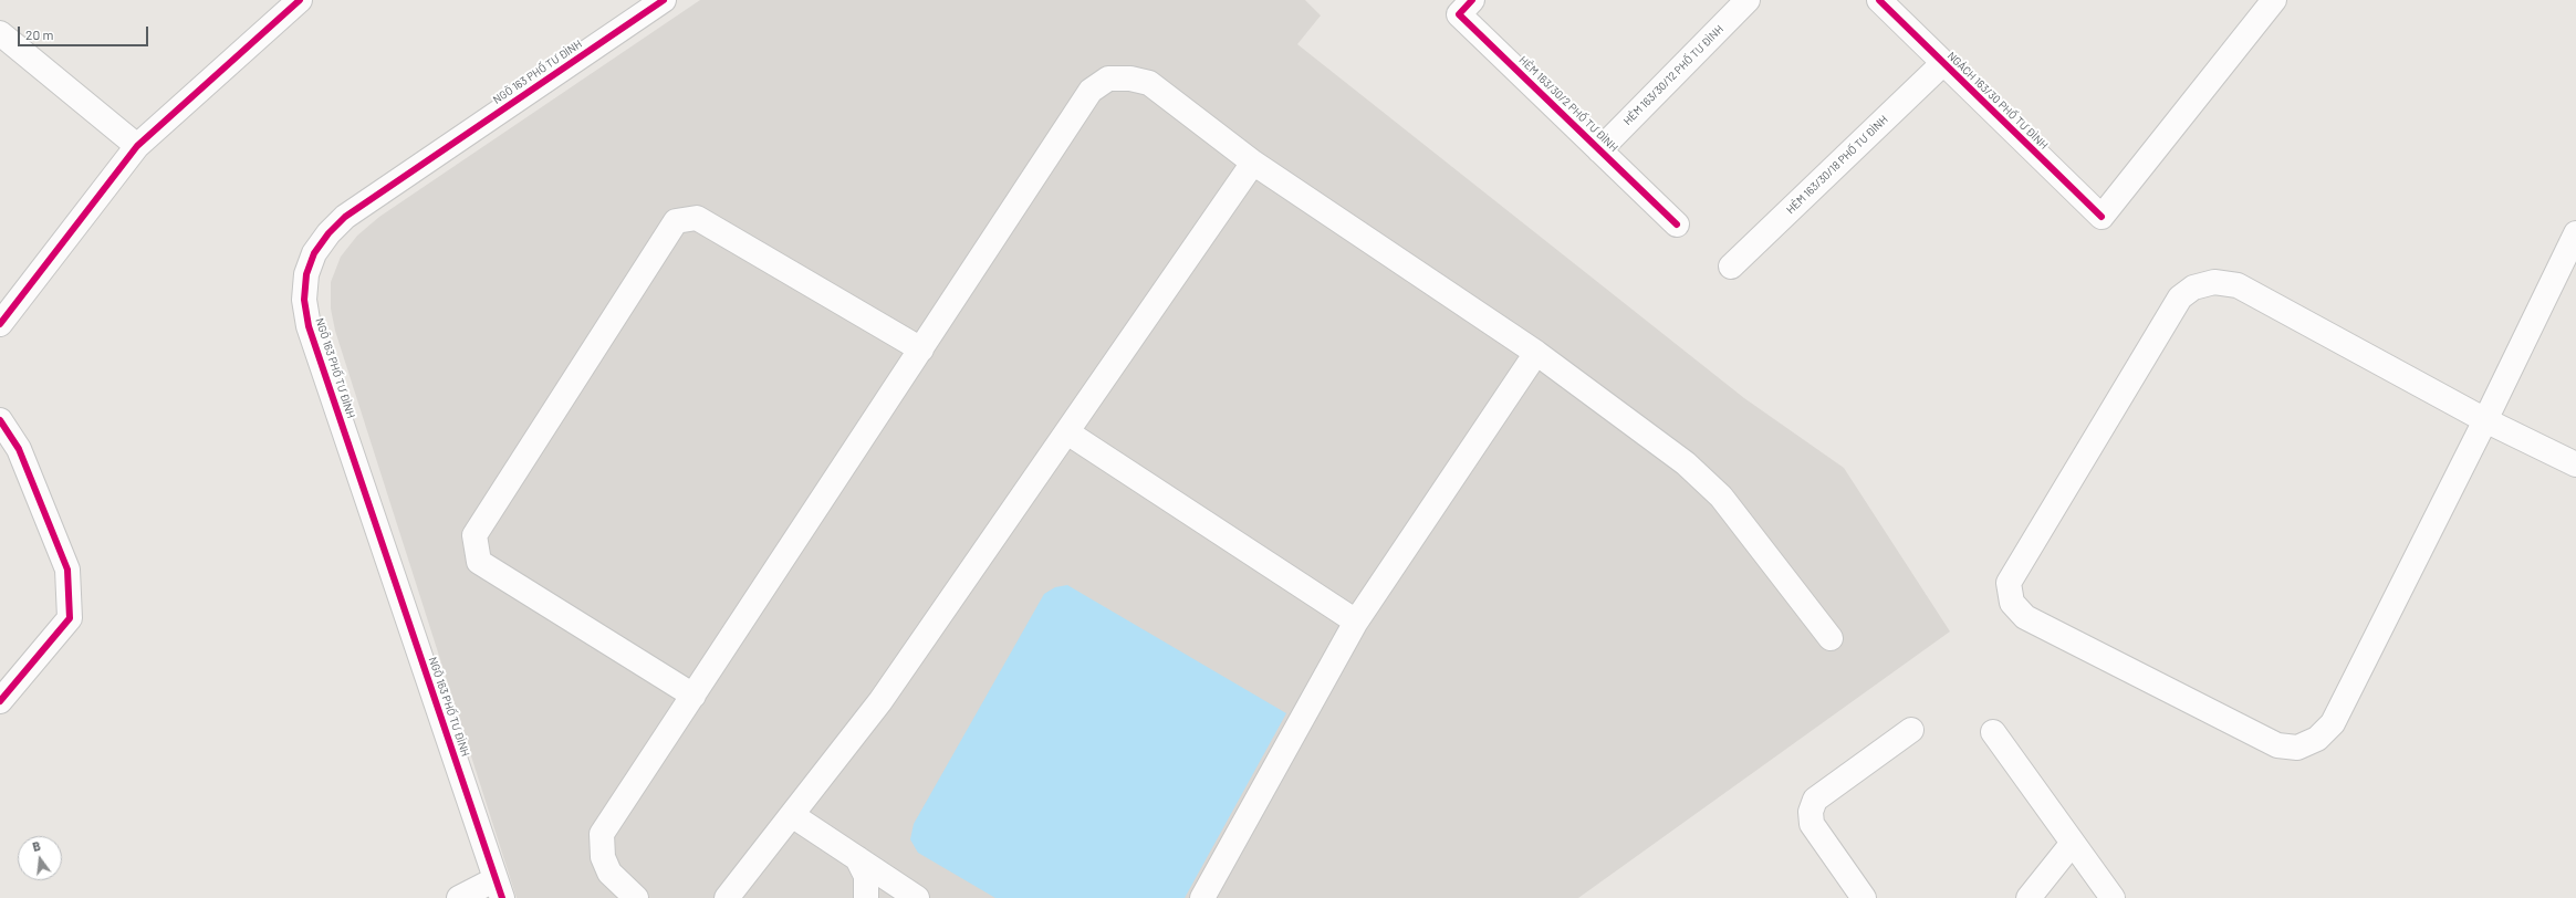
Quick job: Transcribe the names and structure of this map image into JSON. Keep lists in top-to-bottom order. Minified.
{"streets":{"street":["NGÕ 163 PHỐ TƯ ĐÌNH","HẺM 163/30/12 PHỐ TƯ ĐÌNH","NGÁCH 163/30 PHỐ TƯ ĐÌNH","HẺM 163/30/2 PHỐ TƯ ĐÌNH","HẺM 163/30/18 PHỐ TƯ ĐÌNH"]},"crossings":[["HẺM 163/30/12 PHỐ TƯ ĐÌNH","HẺM 163/30/2 PHỐ TƯ ĐÌNH"],["NGÁCH 163/30 PHỐ TƯ ĐÌNH","HẺM 163/30/18 PHỐ TƯ ĐÌNH"]],"scale_bar":"20 m","north":"top"}
